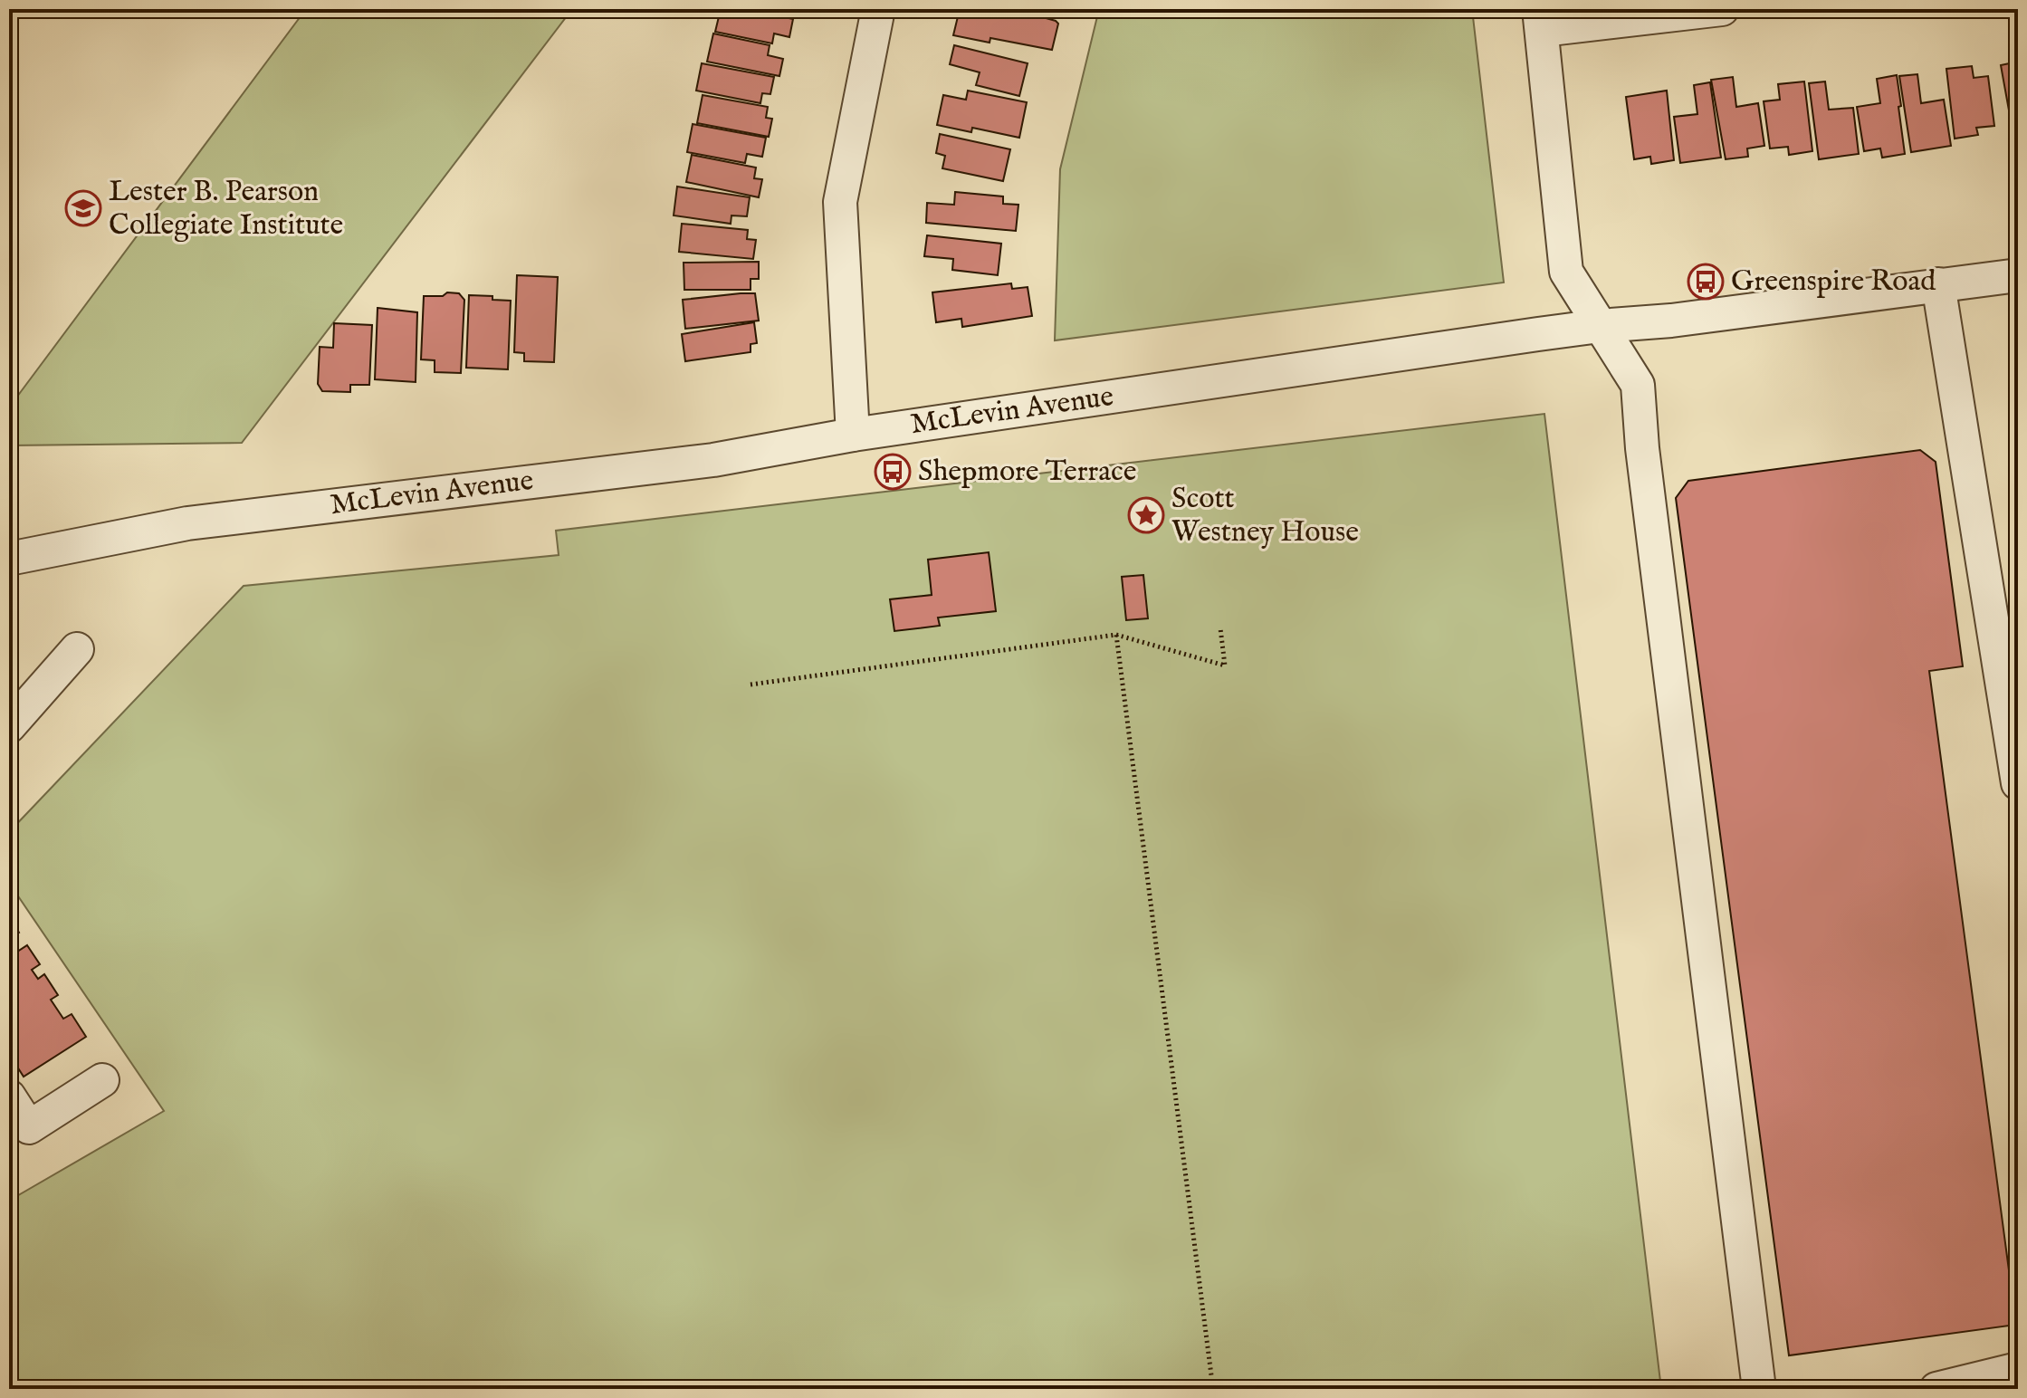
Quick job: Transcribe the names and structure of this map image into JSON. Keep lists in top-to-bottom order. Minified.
{"streets":{"street":["McLevin Avenue"]},"places":{"school or university":["Lester B. Pearson Collegiate Institute"],"bus stop":["Greenspire Road","Shepmore Terrace"],"place":["Scott Westney House"]}}
